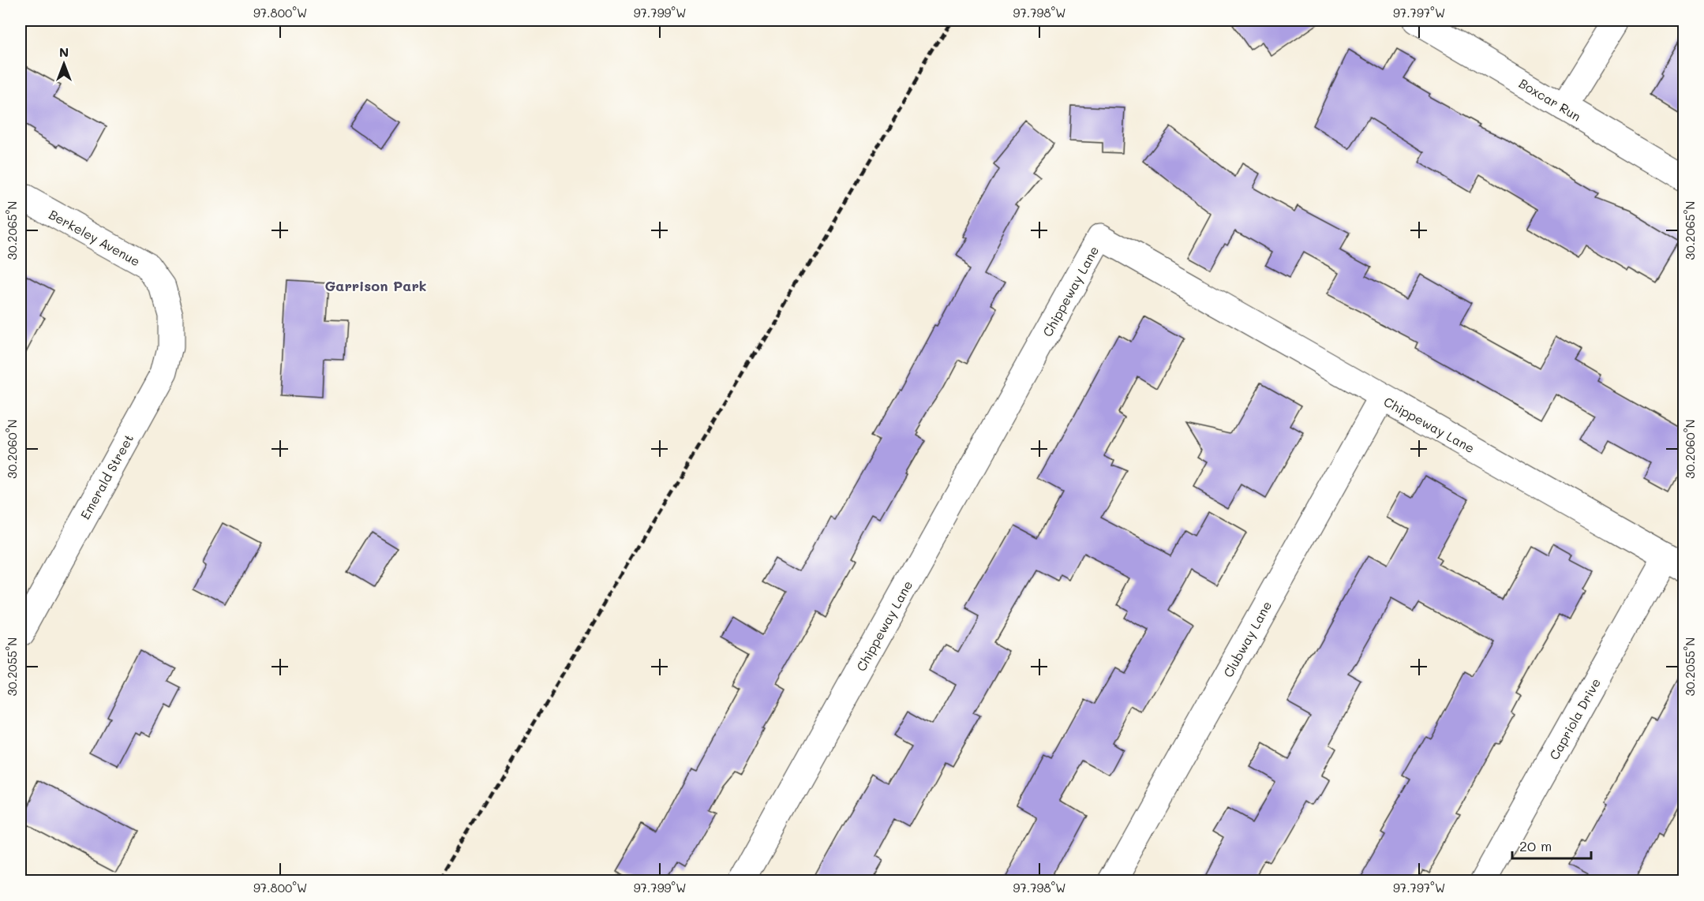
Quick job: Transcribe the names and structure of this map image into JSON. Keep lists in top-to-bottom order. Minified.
{"streets":{"street":["Boxcar Run","Berkeley Avenue","Chippeway Lane","Emerald Street","Clubway Lane","Capriola Drive"]},"crossings":[["Berkeley Avenue","Emerald Street"],["Chippeway Lane","Clubway Lane"],["Chippeway Lane","Capriola Drive"]],"districts":["Garrison Park"],"scale_bar":"20 m","north":"top","coordinates":["97.800°W","97.799°W","97.798°W","97.797°W","30.2065°N","30.2060°N","30.2055°N"]}
